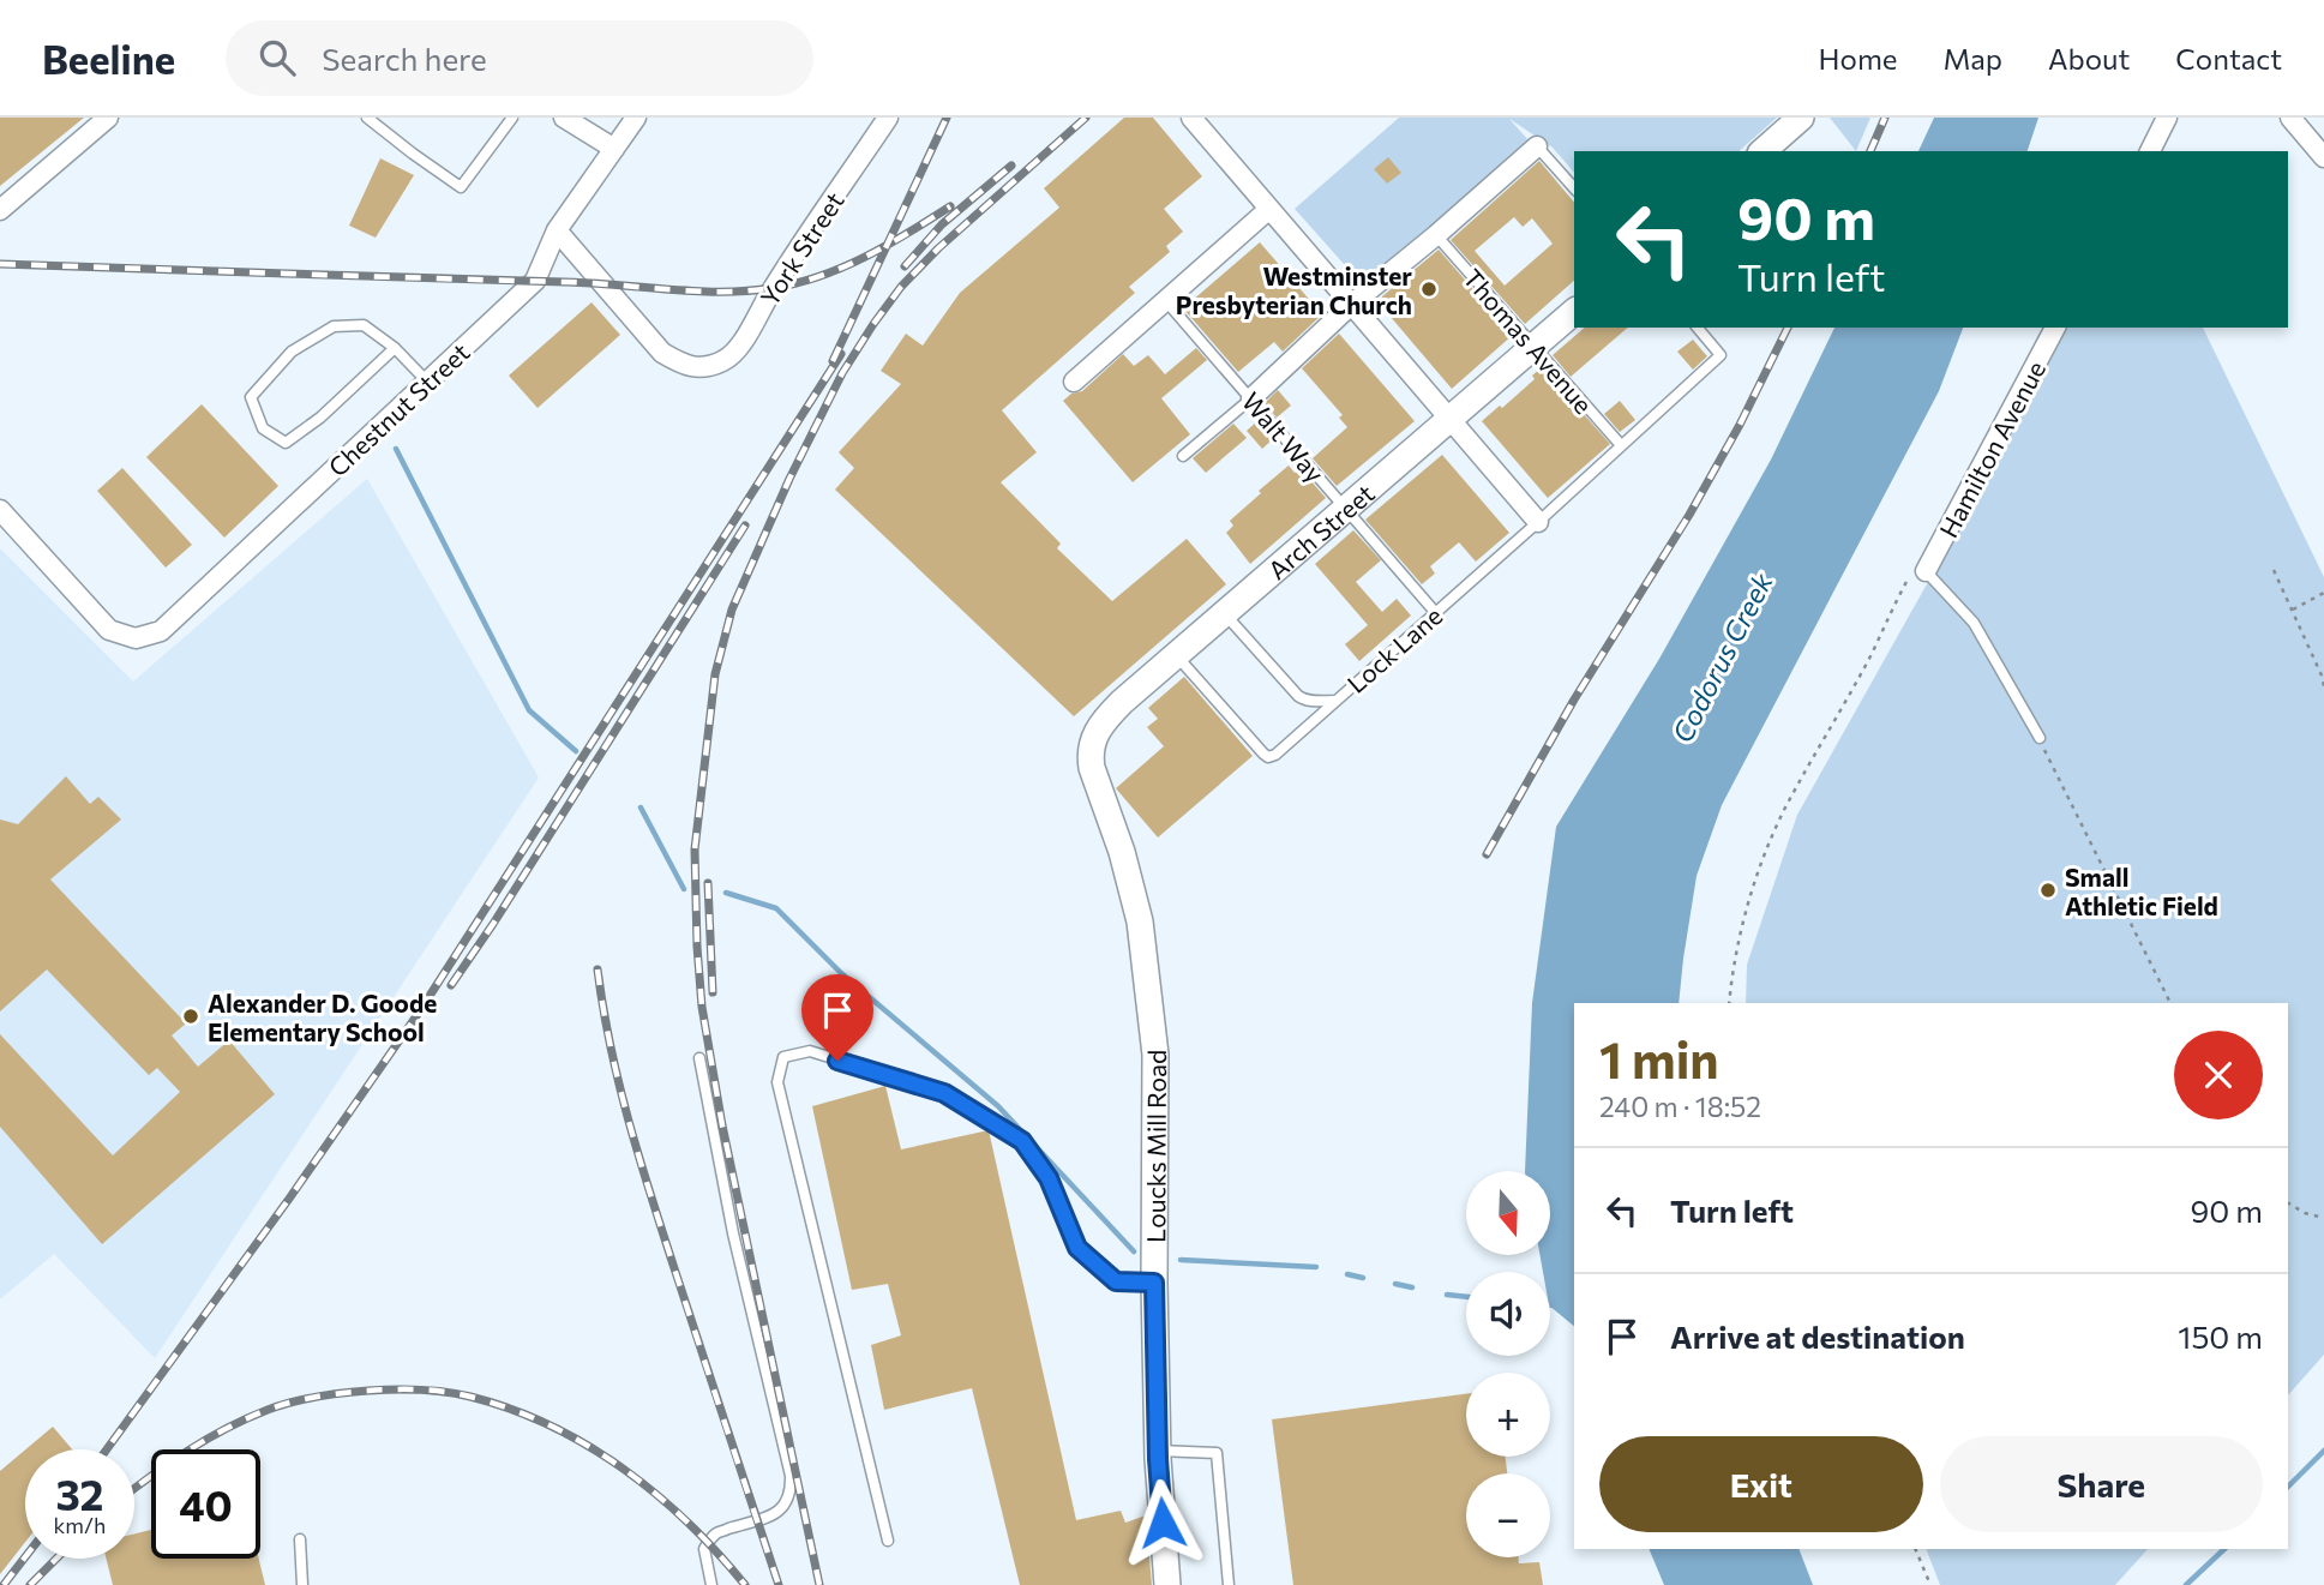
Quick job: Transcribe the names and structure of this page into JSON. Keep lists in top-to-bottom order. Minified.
{"streets":{"street":["York Street","Chestnut Street","Hamilton Avenue","Arch Street","Loucks Mill Road"],"lane":["Thomas Avenue","Walt Way","Lock Lane"]},"crossings":[["York Street","Chestnut Street"],["Thomas Avenue","Arch Street"],["Thomas Avenue","Lock Lane"],["Walt Way","Arch Street"],["Walt Way","Lock Lane"],["Arch Street","Lock Lane"],["Arch Street","Loucks Mill Road"]],"water":["Codorus Creek"],"places":["Westminster Presbyterian Church","Small Athletic Field","Alexander D. Goode Elementary School"],"north":"bottom","page":{"header":"Beeline","search":"Search here","nav":["Home","Map","About","Contact"],"turn":["90 m","Turn left"],"heading":["1 min","240 m · 18:52"],"list":[{"name":"Turn left","value":"90 m"},{"name":"Arrive at destination","value":"150 m"}],"map_buttons":["+","−"],"buttons":["Exit","Share"],"speed":"32 km/h","limit":"40"}}
